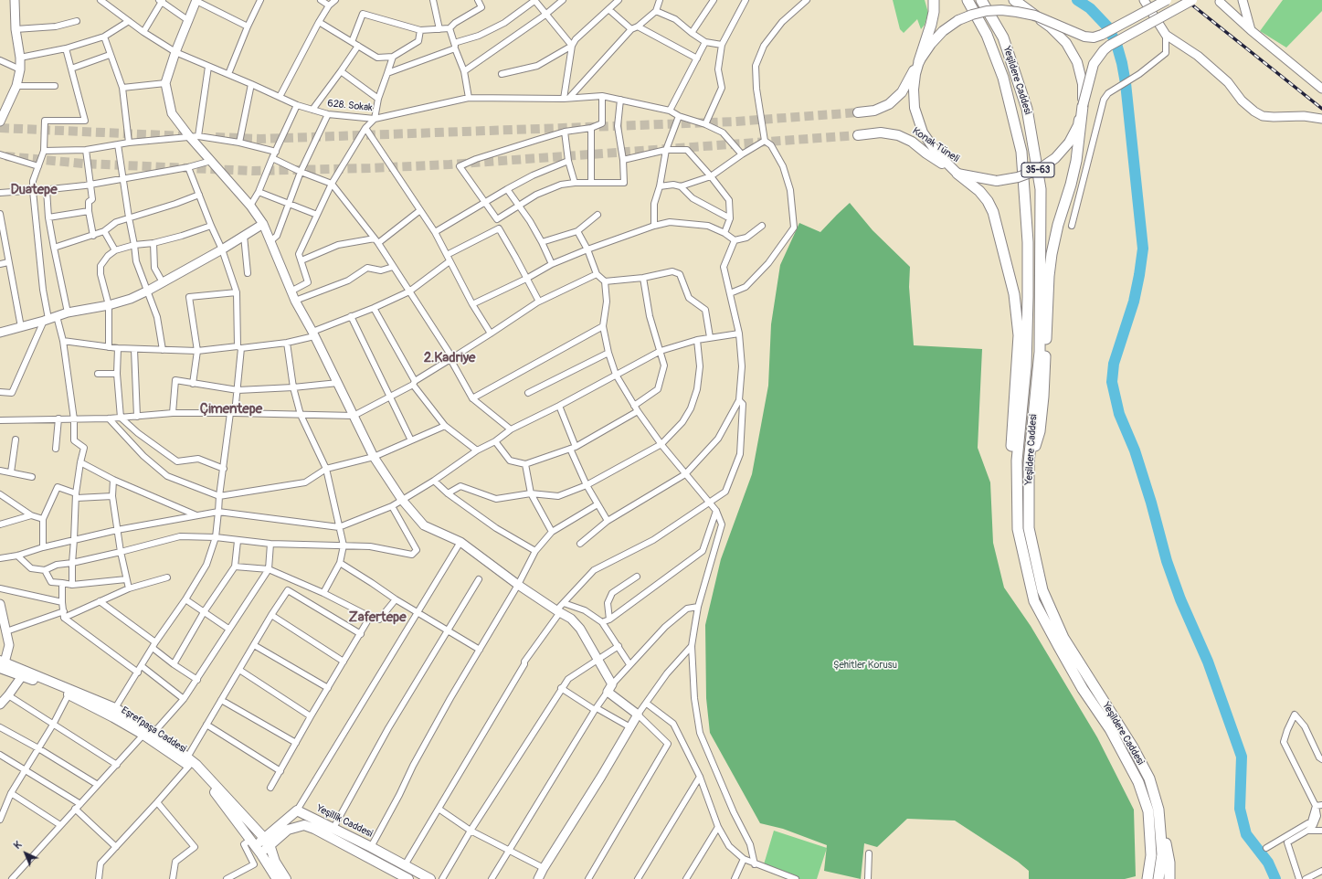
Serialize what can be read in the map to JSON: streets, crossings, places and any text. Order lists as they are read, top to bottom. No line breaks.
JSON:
{"streets":{"highway":["Yeşildere Caddesi"],"main road":["Konak Tüneli","35-63","Eşrefpaşa Caddesi","Yeşillik Caddesi"],"street":["628. Sokak"]},"crossings":[["Konak Tüneli","35-63"],["Eşrefpaşa Caddesi","Yeşillik Caddesi"]],"districts":["Duatepe","2.Kadriye","Çimentepe","Zafertepe"],"parks":["Şehitler Korusu"],"north":"top left"}
